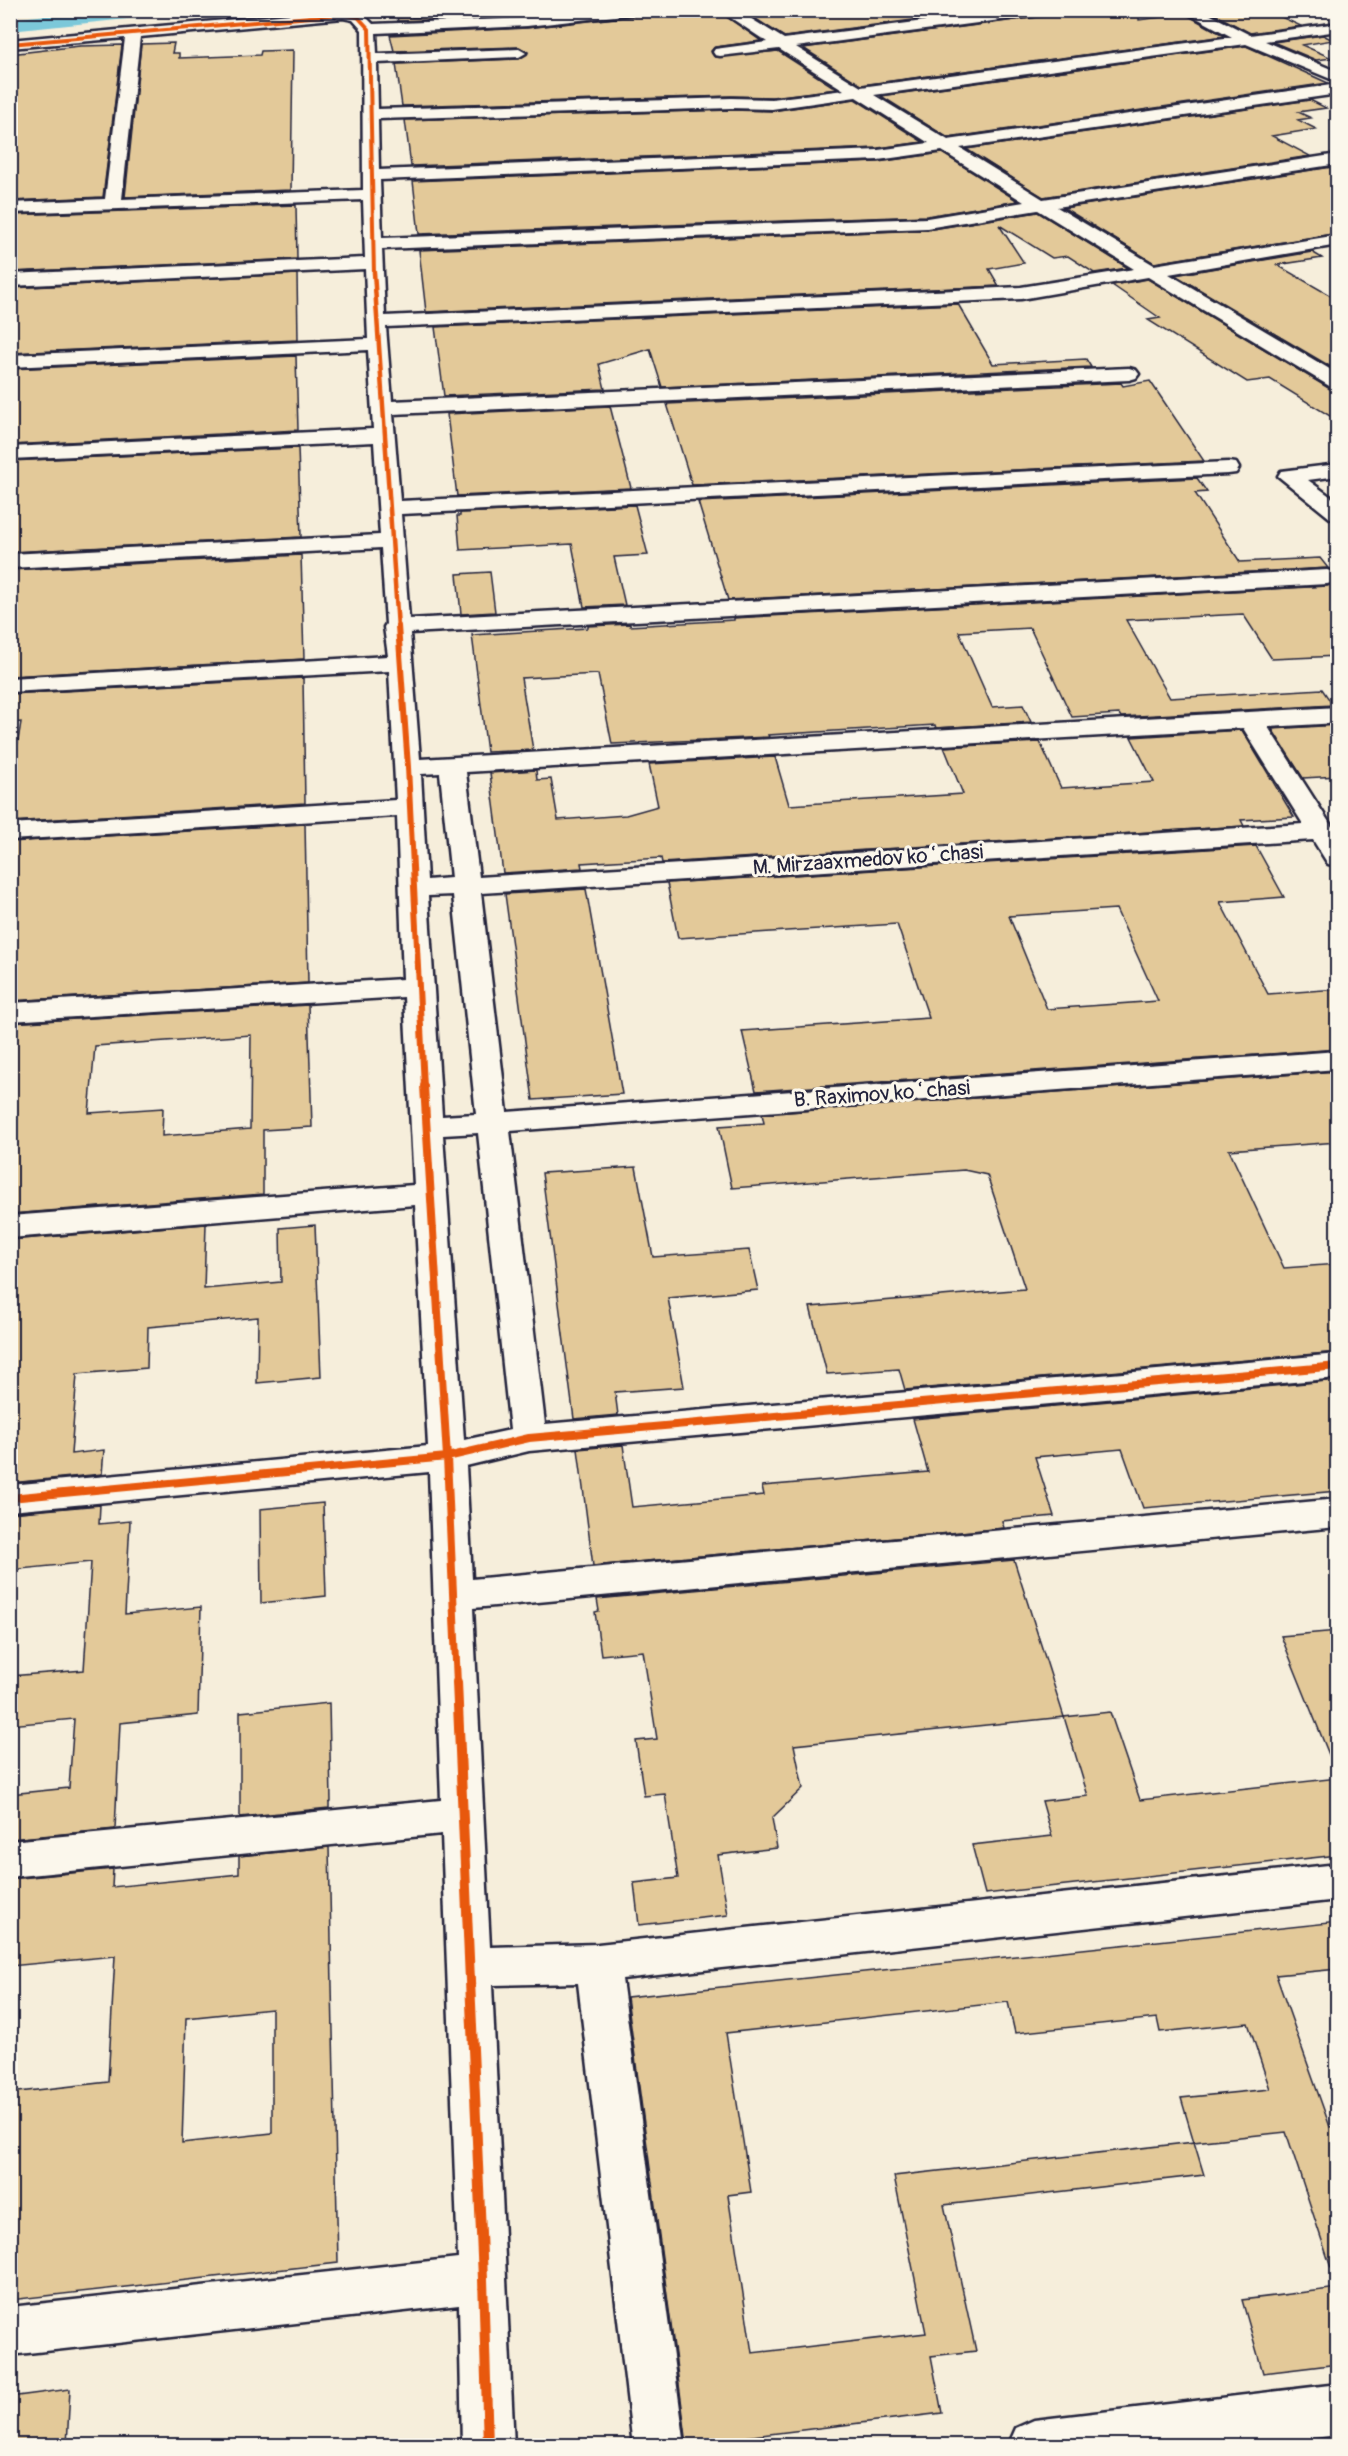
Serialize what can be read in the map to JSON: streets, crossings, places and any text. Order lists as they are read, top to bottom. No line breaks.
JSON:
{"streets":{"street":["M. Mirzaaxmedov koʻchasi","B. Raximov koʻchasi"]}}
